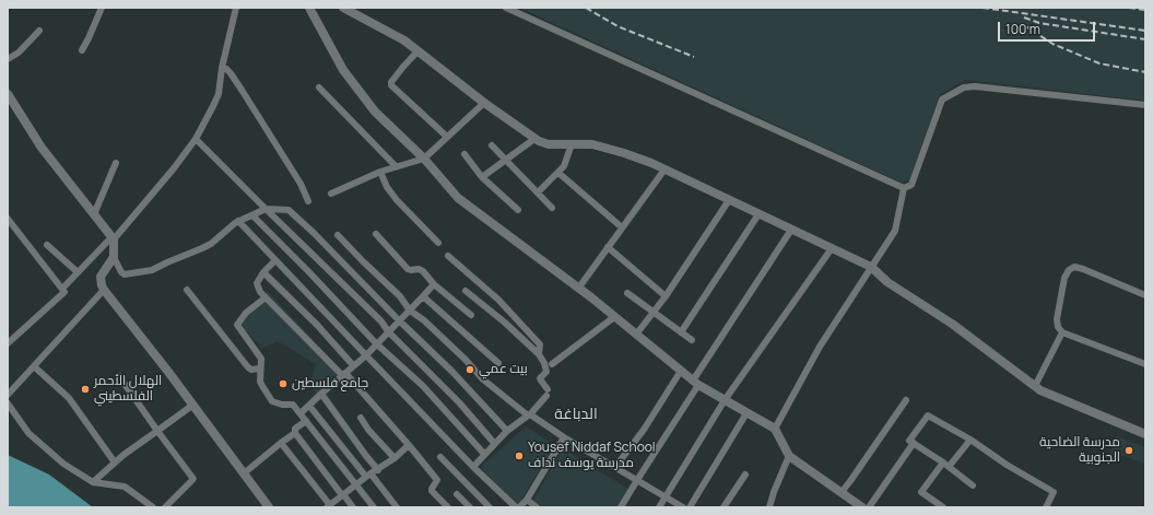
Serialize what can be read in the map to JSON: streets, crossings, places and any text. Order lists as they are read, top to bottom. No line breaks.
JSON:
{"districts":["الدباغة"],"places":["بيت عمي","جامع فلسطين","الهلال الأحمر الفلسطيني","مدرسة الضاحية الجنوبية","Yousef Niddaf School مدرسة يوسف نداف"],"scale_bar":"100 m"}
